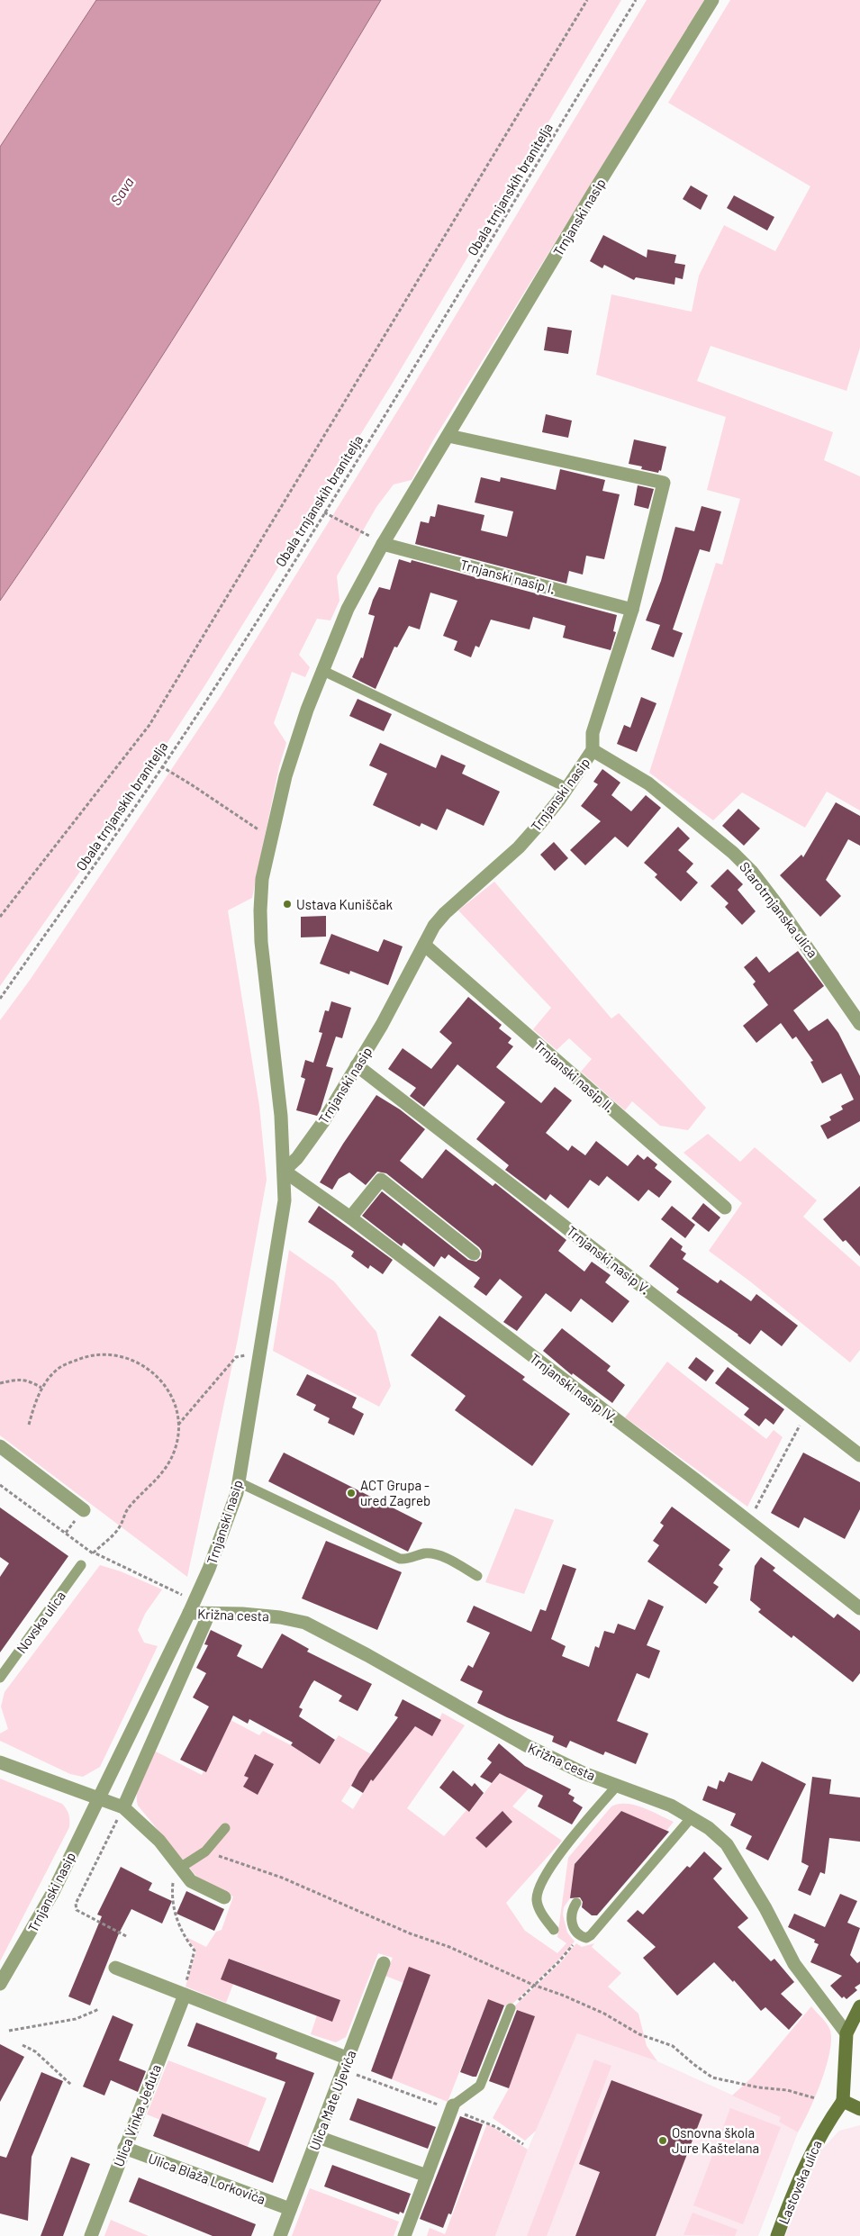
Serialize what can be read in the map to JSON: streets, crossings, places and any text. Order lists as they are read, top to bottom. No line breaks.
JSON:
{"streets":{"street":["Trnjanski nasip","Trnjanski nasip I.","Starotrnjanska ulica","Trnjanski nasip II.","Trnjanski nasip V.","Trnjanski nasip IV.","Križna cesta","Ulica Mate Ujevića","Ulica Vinka Jeđuta","Ulica Blaža Lorkovića","Lastovska ulica"],"lane":["Novska ulica"],"path":["Obala trnjanskih branitelja"]},"crossings":[["Trnjanski nasip","Trnjanski nasip I."],["Trnjanski nasip","Starotrnjanska ulica"],["Trnjanski nasip","Trnjanski nasip II."],["Trnjanski nasip","Trnjanski nasip V."],["Trnjanski nasip","Trnjanski nasip IV."],["Trnjanski nasip","Križna cesta"],["Ulica Mate Ujevića","Ulica Blaža Lorkovića"],["Ulica Vinka Jeđuta","Ulica Blaža Lorkovića"]],"water":["Sava"],"places":["Ustava Kuniščak","ACT Grupa - ured Zagreb","Osnovna škola Jure Kaštelana"]}
